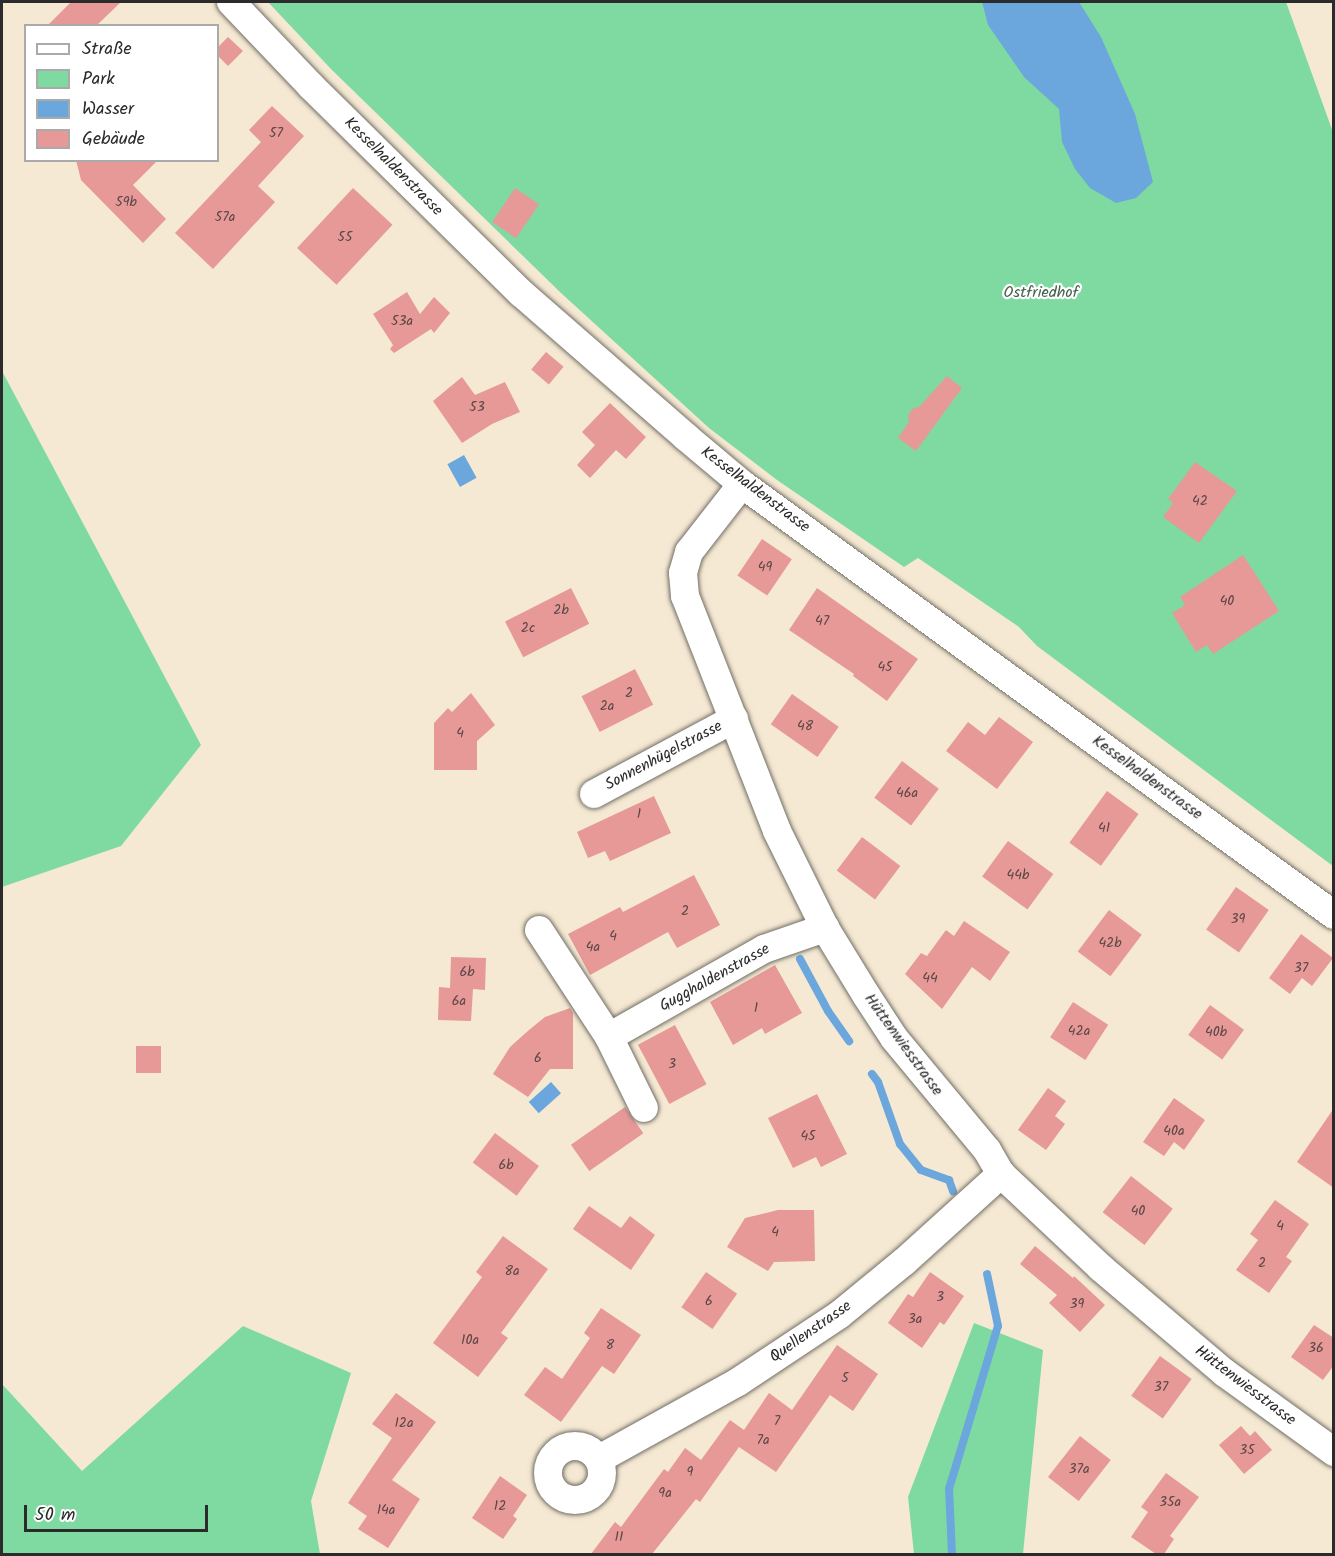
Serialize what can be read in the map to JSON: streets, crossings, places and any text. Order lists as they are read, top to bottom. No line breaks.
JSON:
{"streets":{"street":["Kesselhaldenstrasse","Sonnenhügelstrasse","Gugghaldenstrasse","Hüttenwiesstrasse","Quellenstrasse"]},"crossings":[["Kesselhaldenstrasse","Hüttenwiesstrasse"],["Sonnenhügelstrasse","Hüttenwiesstrasse"],["Gugghaldenstrasse","Hüttenwiesstrasse"],["Hüttenwiesstrasse","Quellenstrasse"]],"parks":["Ostfriedhof"],"house_numbers":["57","59b","57a","55","53a","53","42","49","40","2b","47","2c","45","2","2a","48","4","46a","1","41","44b","2","39","4","42b","4a","37","6b","44","6a","1","42a","40b","6","3","40a","45","6b","40","4","4","2","8a","3","6","39","3a","10a","8","36","5","37","7","12a","7a","35","37a","9","9a","35a","12","14a","11"],"legend":["Straße","Park","Wasser","Gebäude"],"scale_bar":"50 m"}
